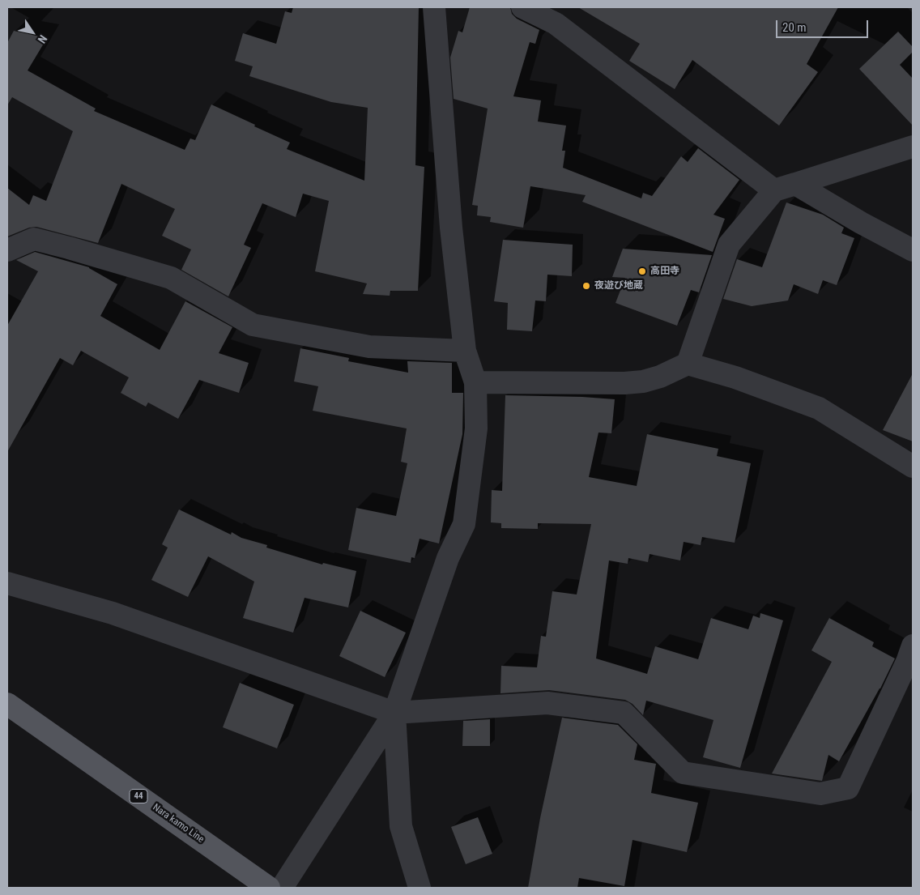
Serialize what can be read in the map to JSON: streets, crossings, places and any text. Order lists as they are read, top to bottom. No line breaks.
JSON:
{"streets":{"main road":["44","Nara kamo Line"]},"places":["高田寺","夜遊び地蔵"],"scale_bar":"20 m","north":"bottom right"}
